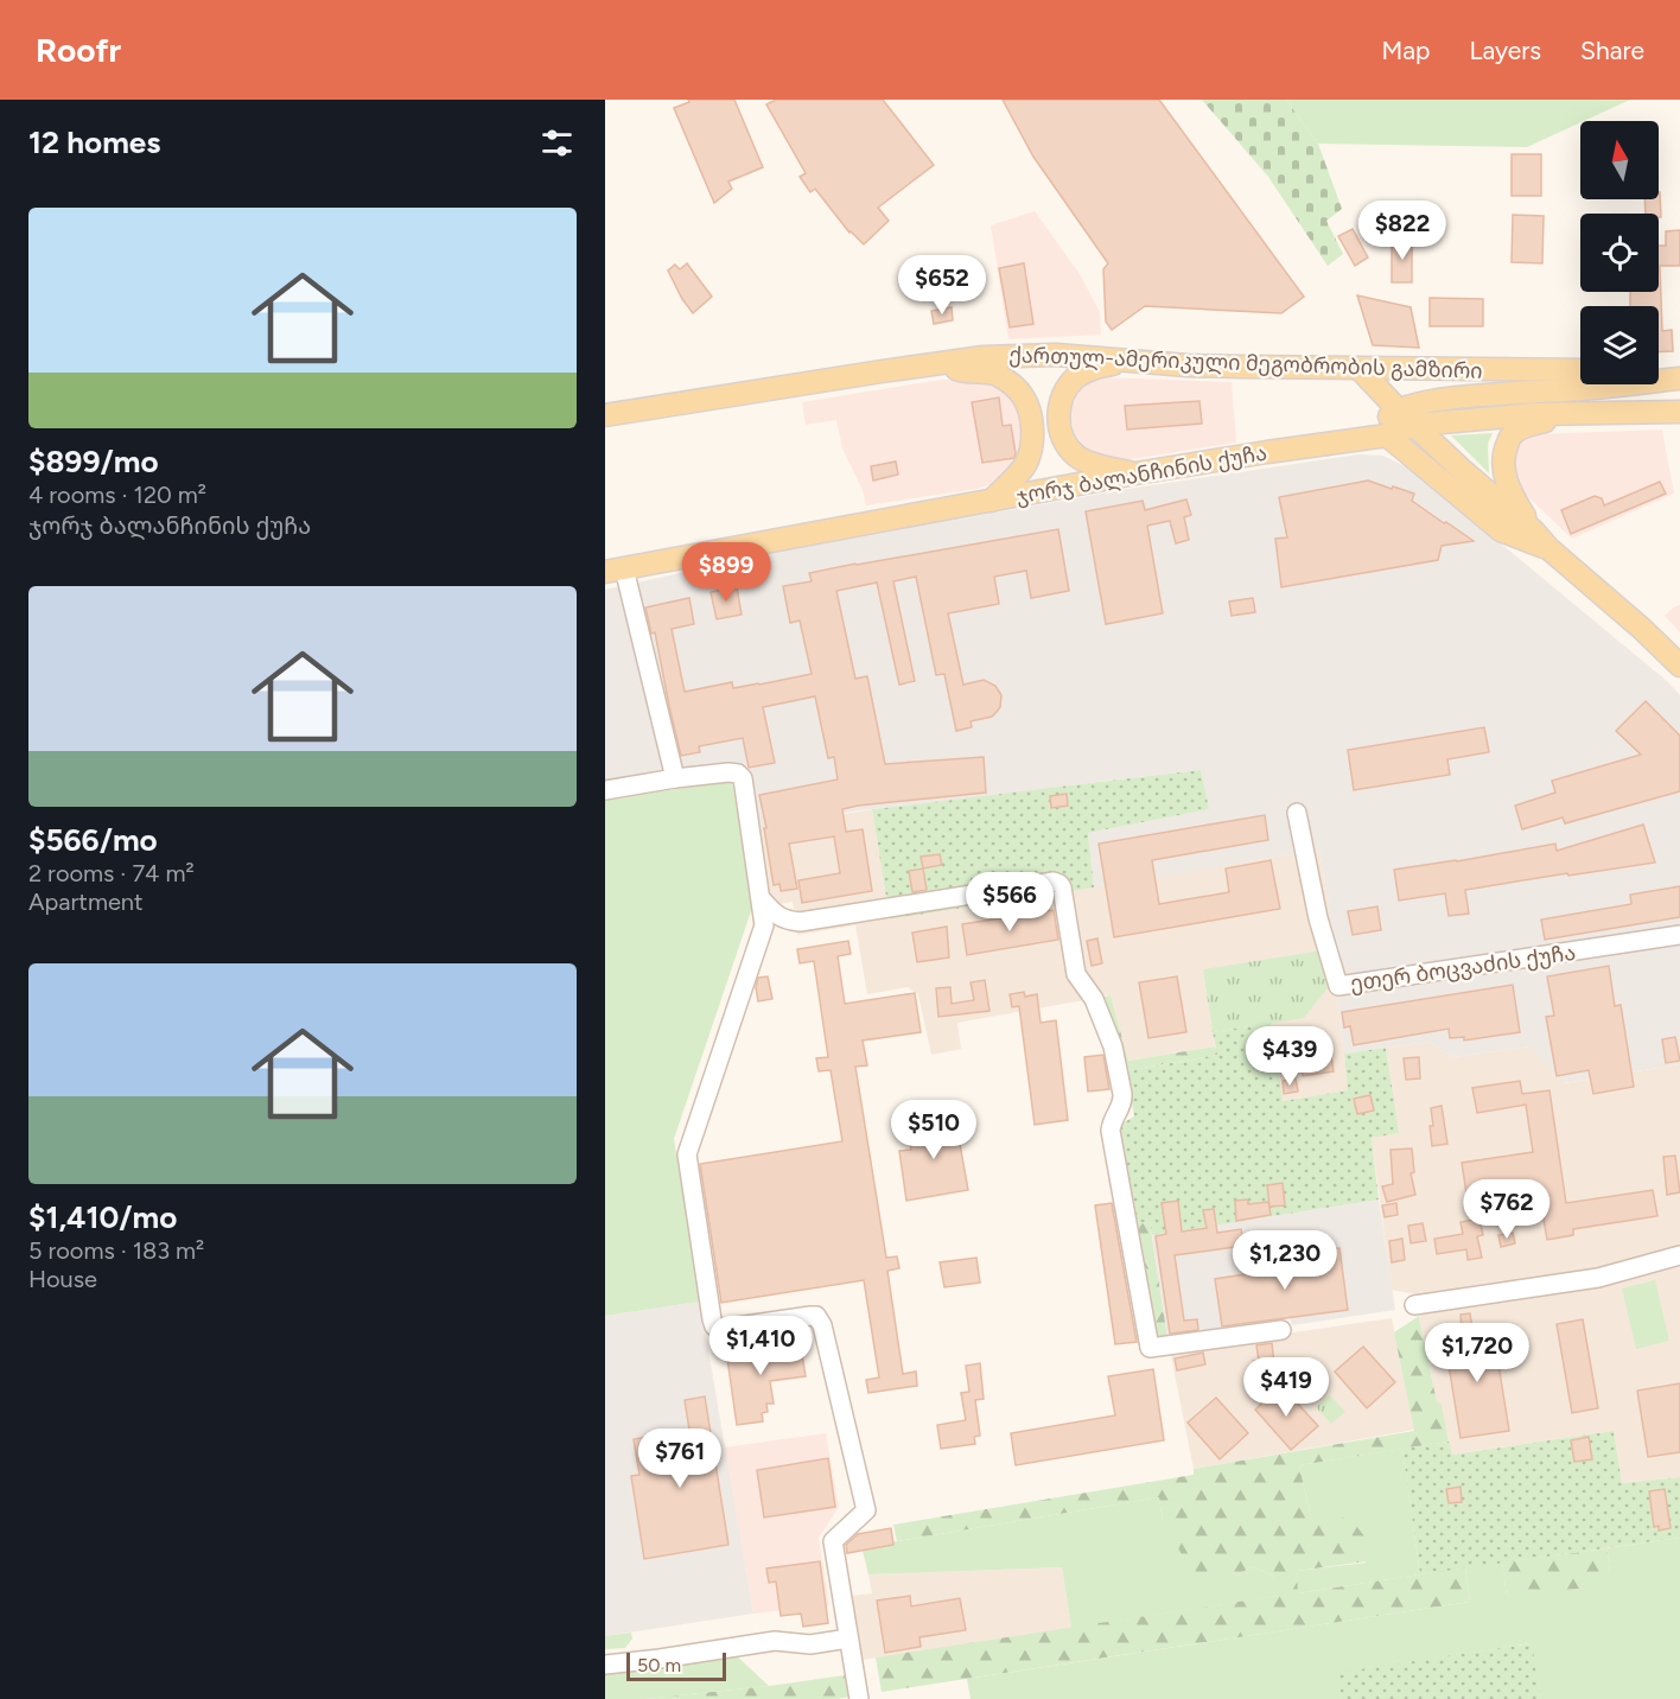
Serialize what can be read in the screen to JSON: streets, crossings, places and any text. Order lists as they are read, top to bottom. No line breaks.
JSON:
{"streets":{"main road":["ქართულ-ამერიკული მეგობრობის გამზირი","ჯორჯ ბალანჩინის ქუჩა"],"street":["ეთერ ბოცვაძის ქუჩა"]},"scale_bar":"50 m","north":"top","page":{"header":"Roofr","nav":["Map","Layers","Share"],"heading":"12 homes","list":[{"name":"$899/mo","note":"4 rooms · 120 m² · ჯორჯ ბალანჩინის ქუჩა"},{"name":"$566/mo","note":"2 rooms · 74 m² · Apartment"},{"name":"$1,410/mo","note":"5 rooms · 183 m² · House"}],"price":["$822","$652","$899","$566","$439","$510","$762","$1,230","$1,410","$1,720","$419","$761"],"scale":"50 m"}}
